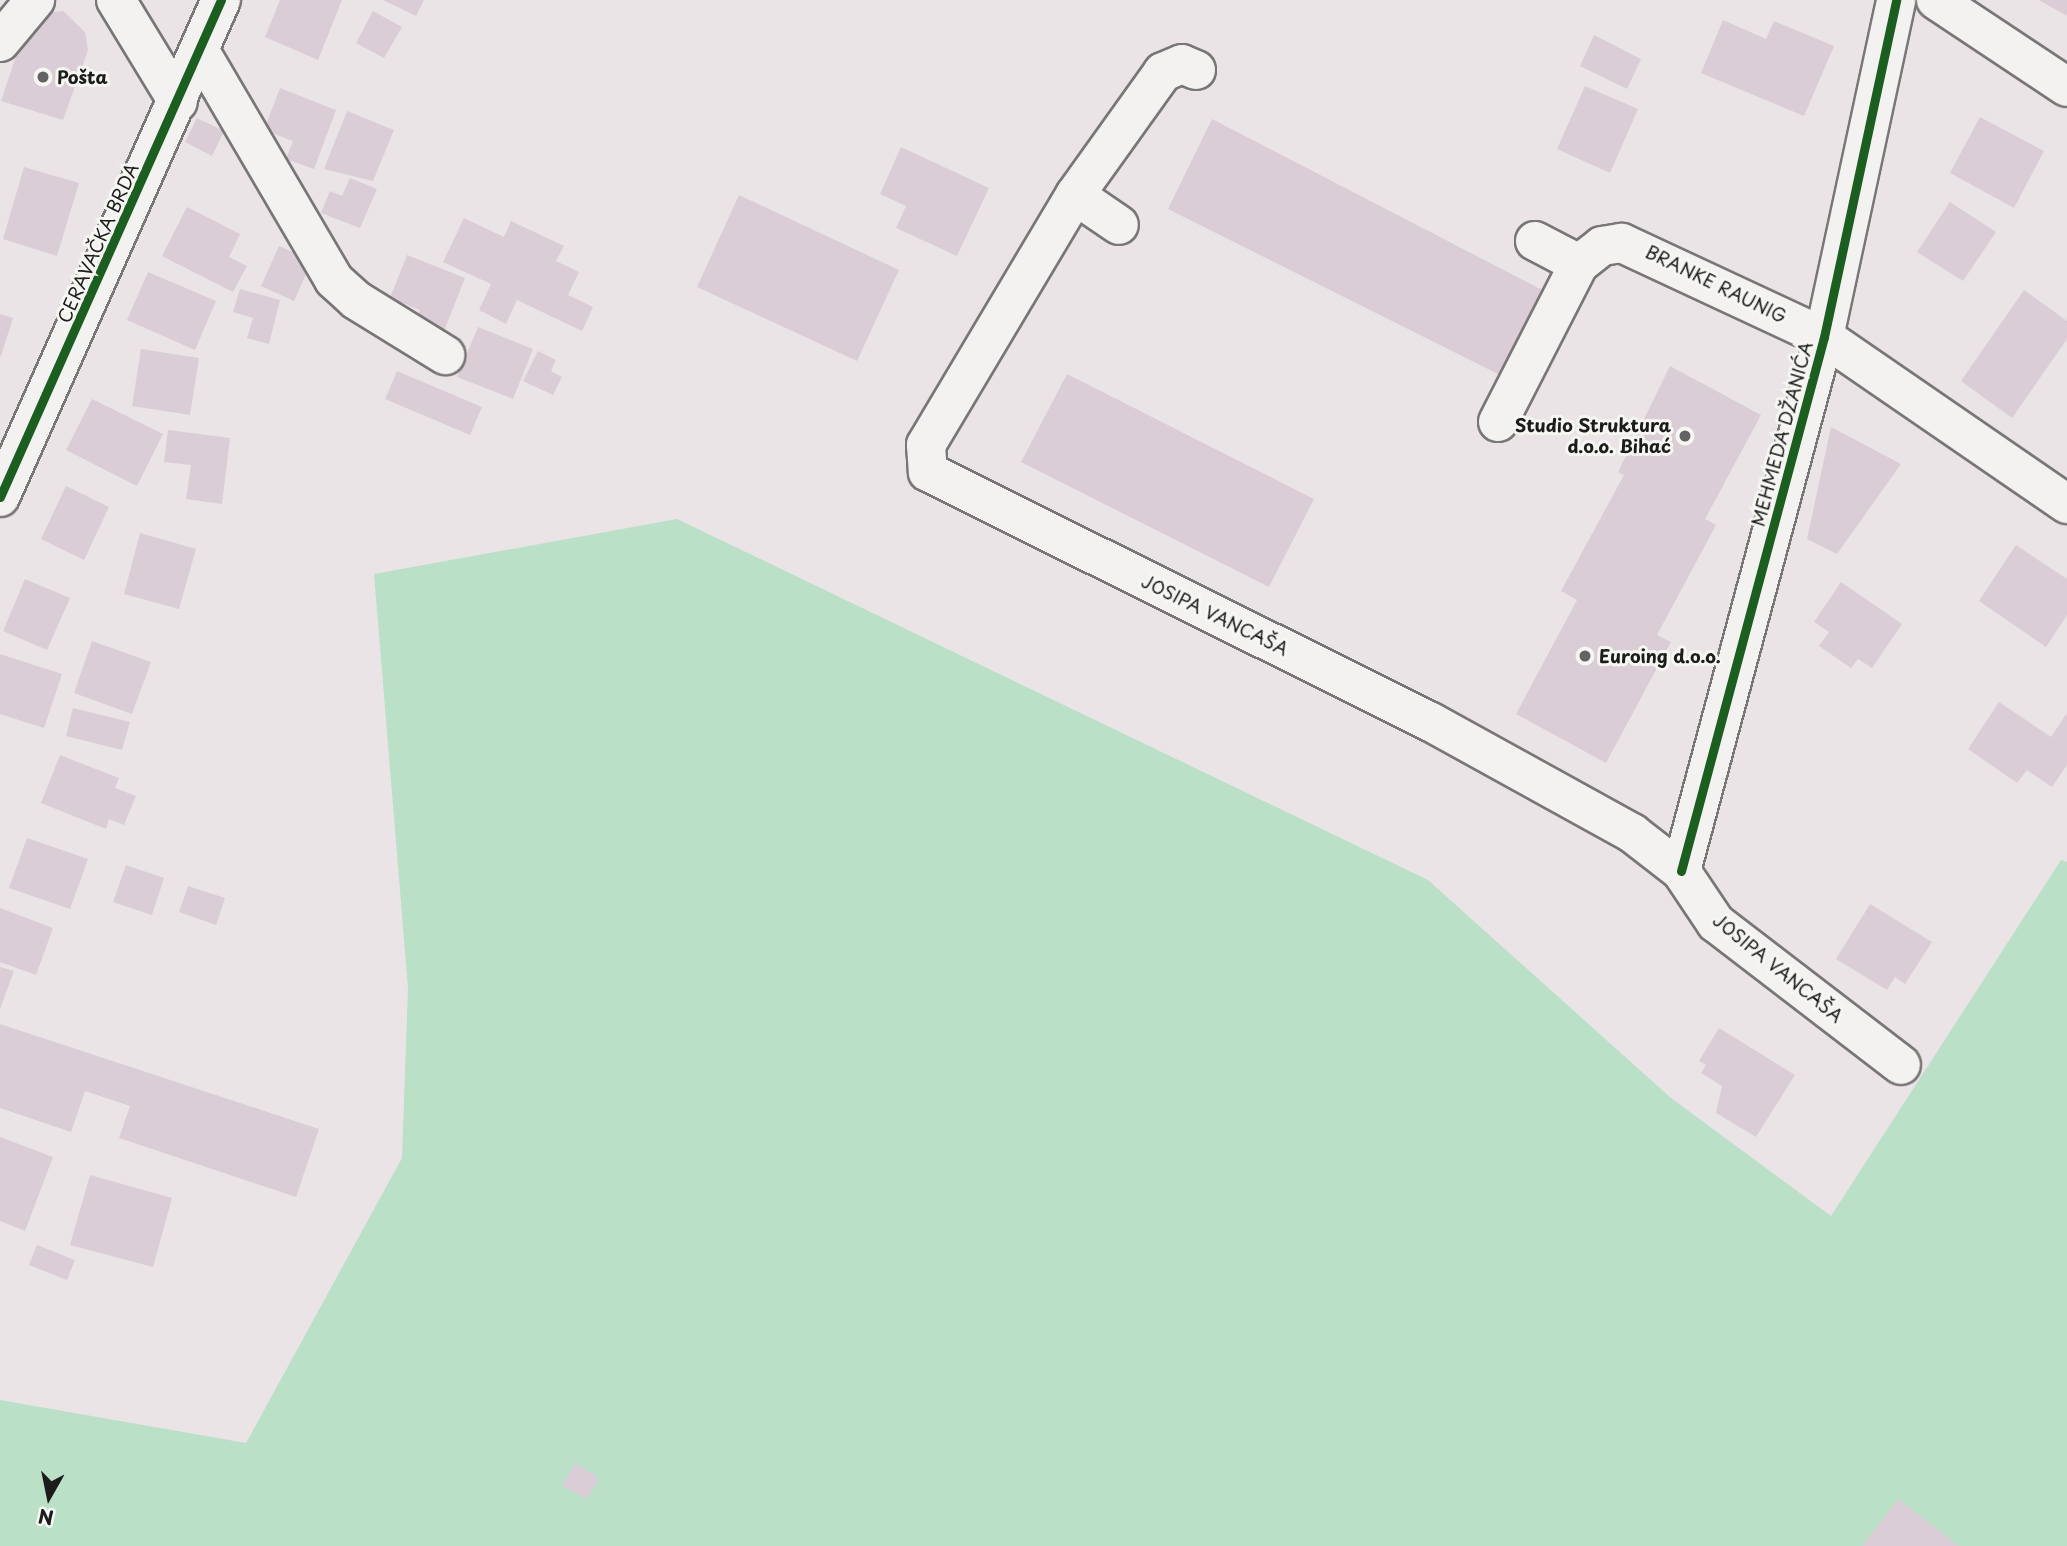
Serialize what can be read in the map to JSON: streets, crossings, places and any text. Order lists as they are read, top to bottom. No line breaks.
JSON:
{"streets":{"street":["CERAVAČKA BRDA","BRANKE RAUNIG","MEHMEDA DŽANIĆA","JOSIPA VANCAŠA"]},"crossings":[["BRANKE RAUNIG","MEHMEDA DŽANIĆA"],["MEHMEDA DŽANIĆA","JOSIPA VANCAŠA"]],"places":["Pošta","Studio Struktura d.o.o. Bihać","Euroing d.o.o."],"north":"bottom"}
